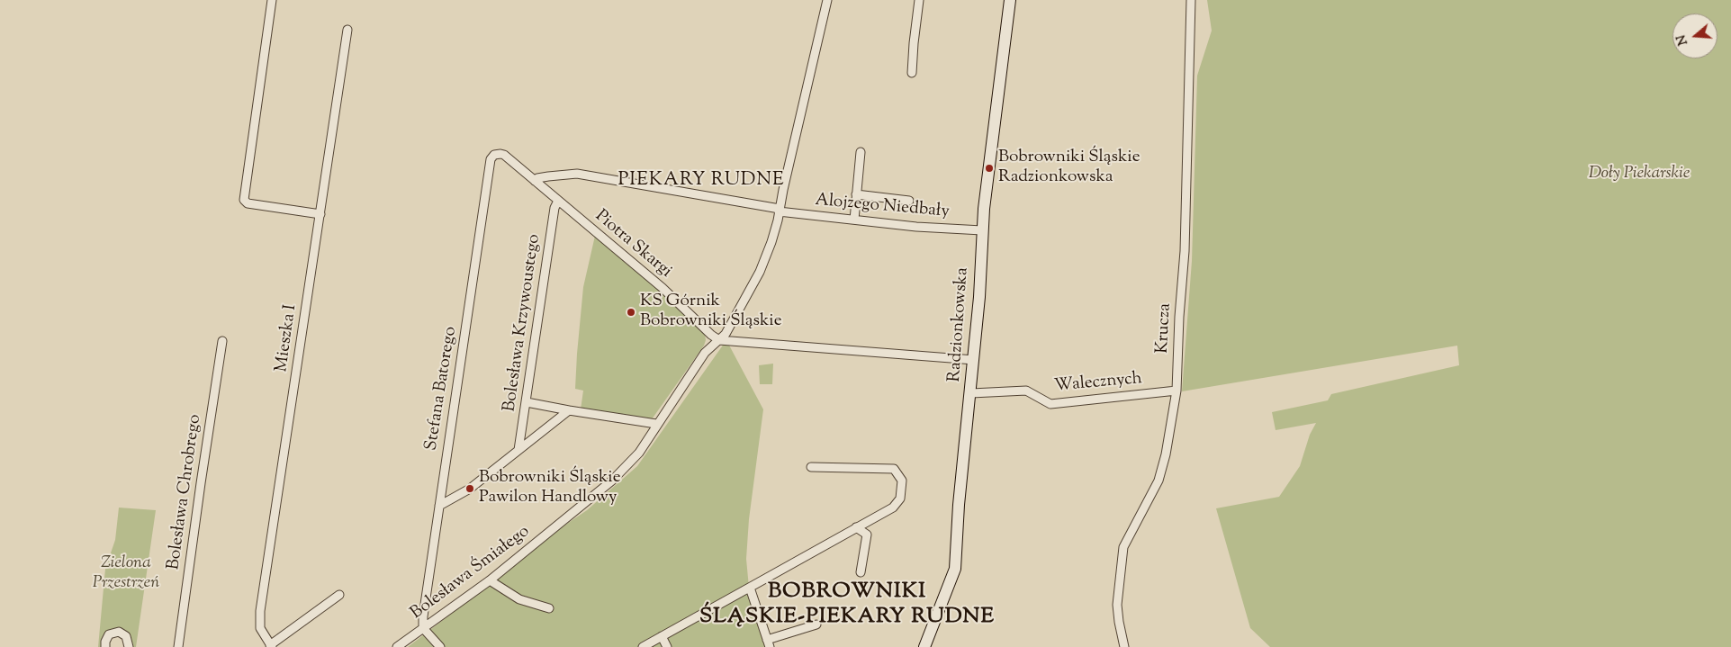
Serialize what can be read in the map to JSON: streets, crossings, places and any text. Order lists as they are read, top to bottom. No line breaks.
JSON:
{"streets":{"street":["Alojzego Niedbały","Piotra Skargi","Bolesława Krzywoustego","Radzionkowska","Krucza","Mieszka I","Walecznych","Stefana Batorego","Bolesława Chrobrego","Bolesława Śmiałego"]},"crossings":[["Alojzego Niedbały","Piotra Skargi"],["Alojzego Niedbały","Radzionkowska"],["Alojzego Niedbały","Bolesława Śmiałego"],["Piotra Skargi","Bolesława Krzywoustego"],["Piotra Skargi","Stefana Batorego"],["Piotra Skargi","Bolesława Śmiałego"],["Radzionkowska","Walecznych"],["Krucza","Walecznych"],["Stefana Batorego","Bolesława Śmiałego"]],"districts":["PIEKARY RUDNE","BOBROWNIKI ŚLĄSKIE-PIEKARY RUDNE"],"parks":["Doły Piekarskie","Zielona Przestrzeń"],"places":["Bobrowniki Śląskie Radzionkowska","KS Górnik Bobrowniki Śląskie","Bobrowniki Śląskie Pawilon Handlowy"],"north":"left"}
